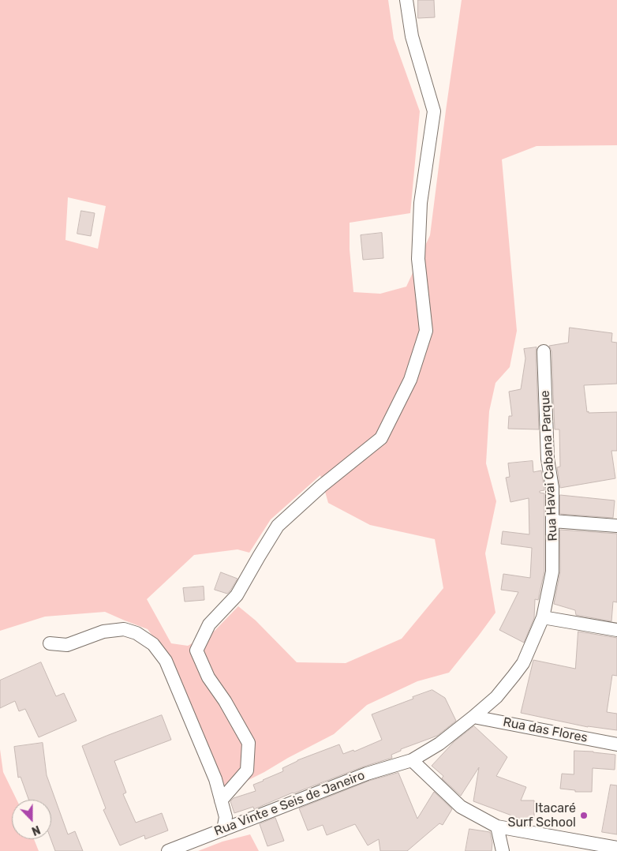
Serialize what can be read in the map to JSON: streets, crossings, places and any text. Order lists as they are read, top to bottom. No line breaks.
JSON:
{"streets":{"street":["Rua Havai Cabana Parque","Rua das Flores","Rua Vinte e Seis de Janeiro"]},"crossings":[["Rua Havai Cabana Parque","Rua das Flores"],["Rua Havai Cabana Parque","Rua Vinte e Seis de Janeiro"]],"places":["Itacaré Surf School"],"north":"bottom"}
